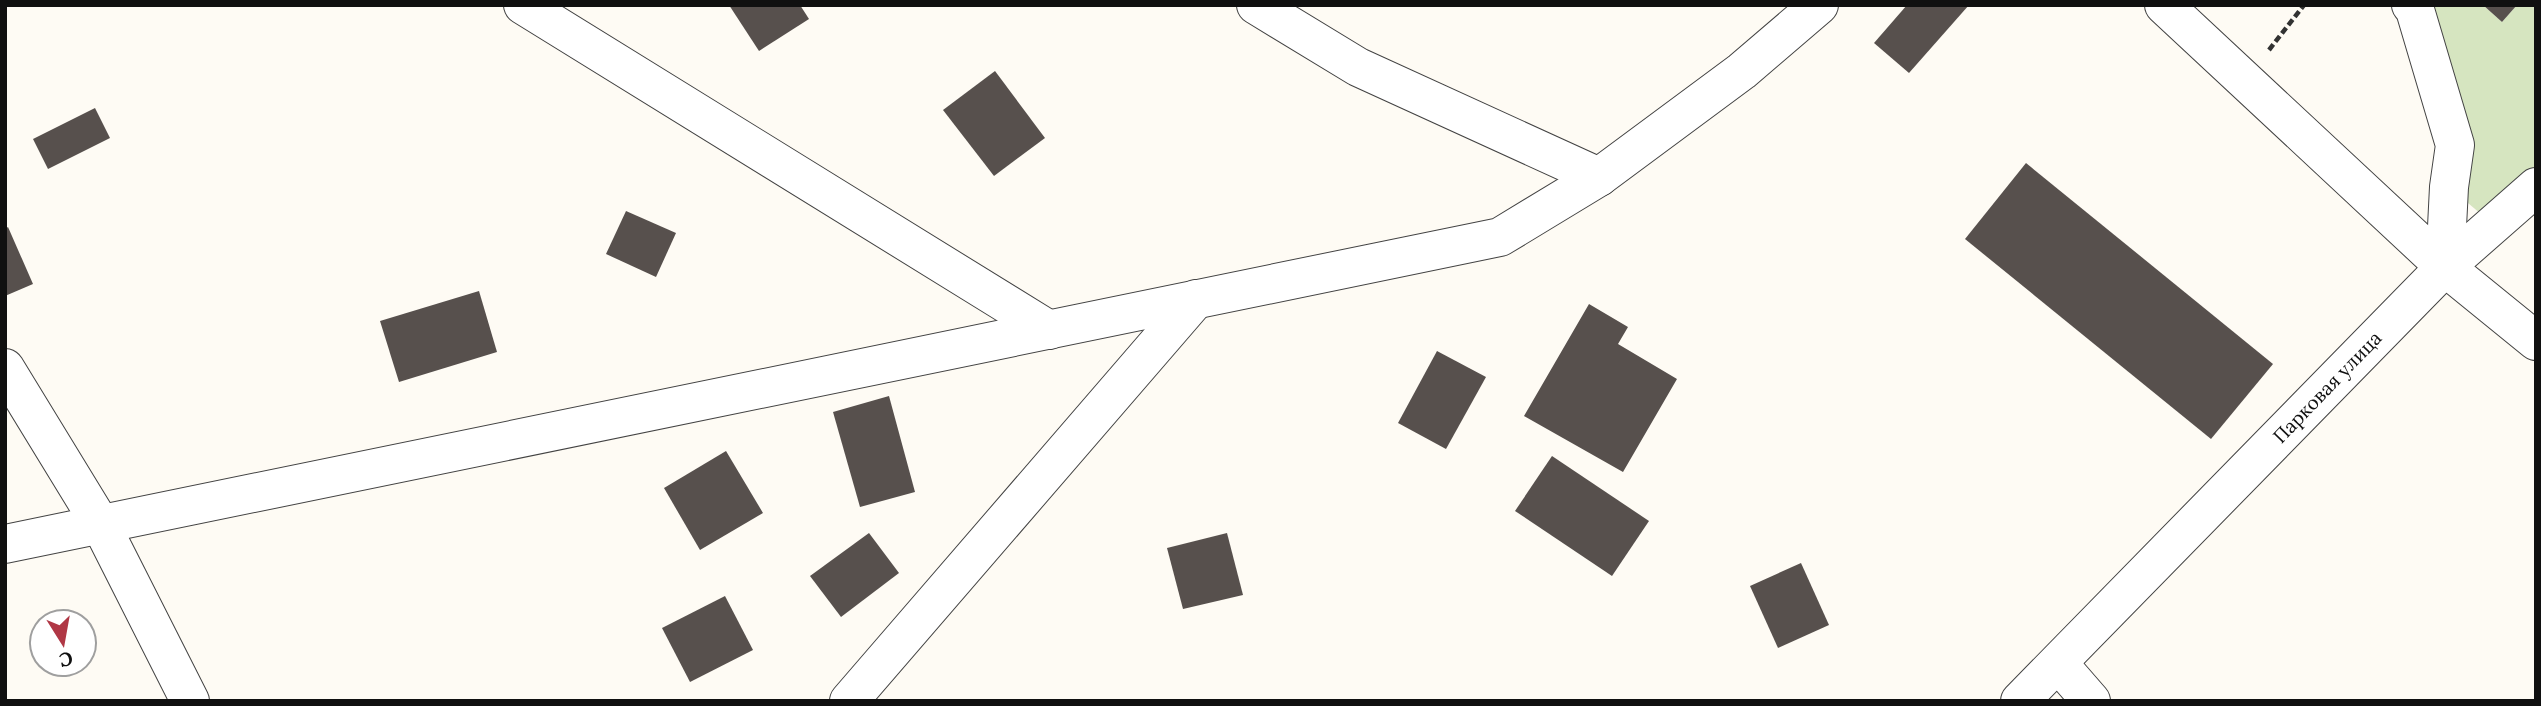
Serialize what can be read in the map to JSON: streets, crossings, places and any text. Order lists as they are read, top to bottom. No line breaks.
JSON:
{"streets":{"street":["Парковая улица"]},"north":"bottom"}
